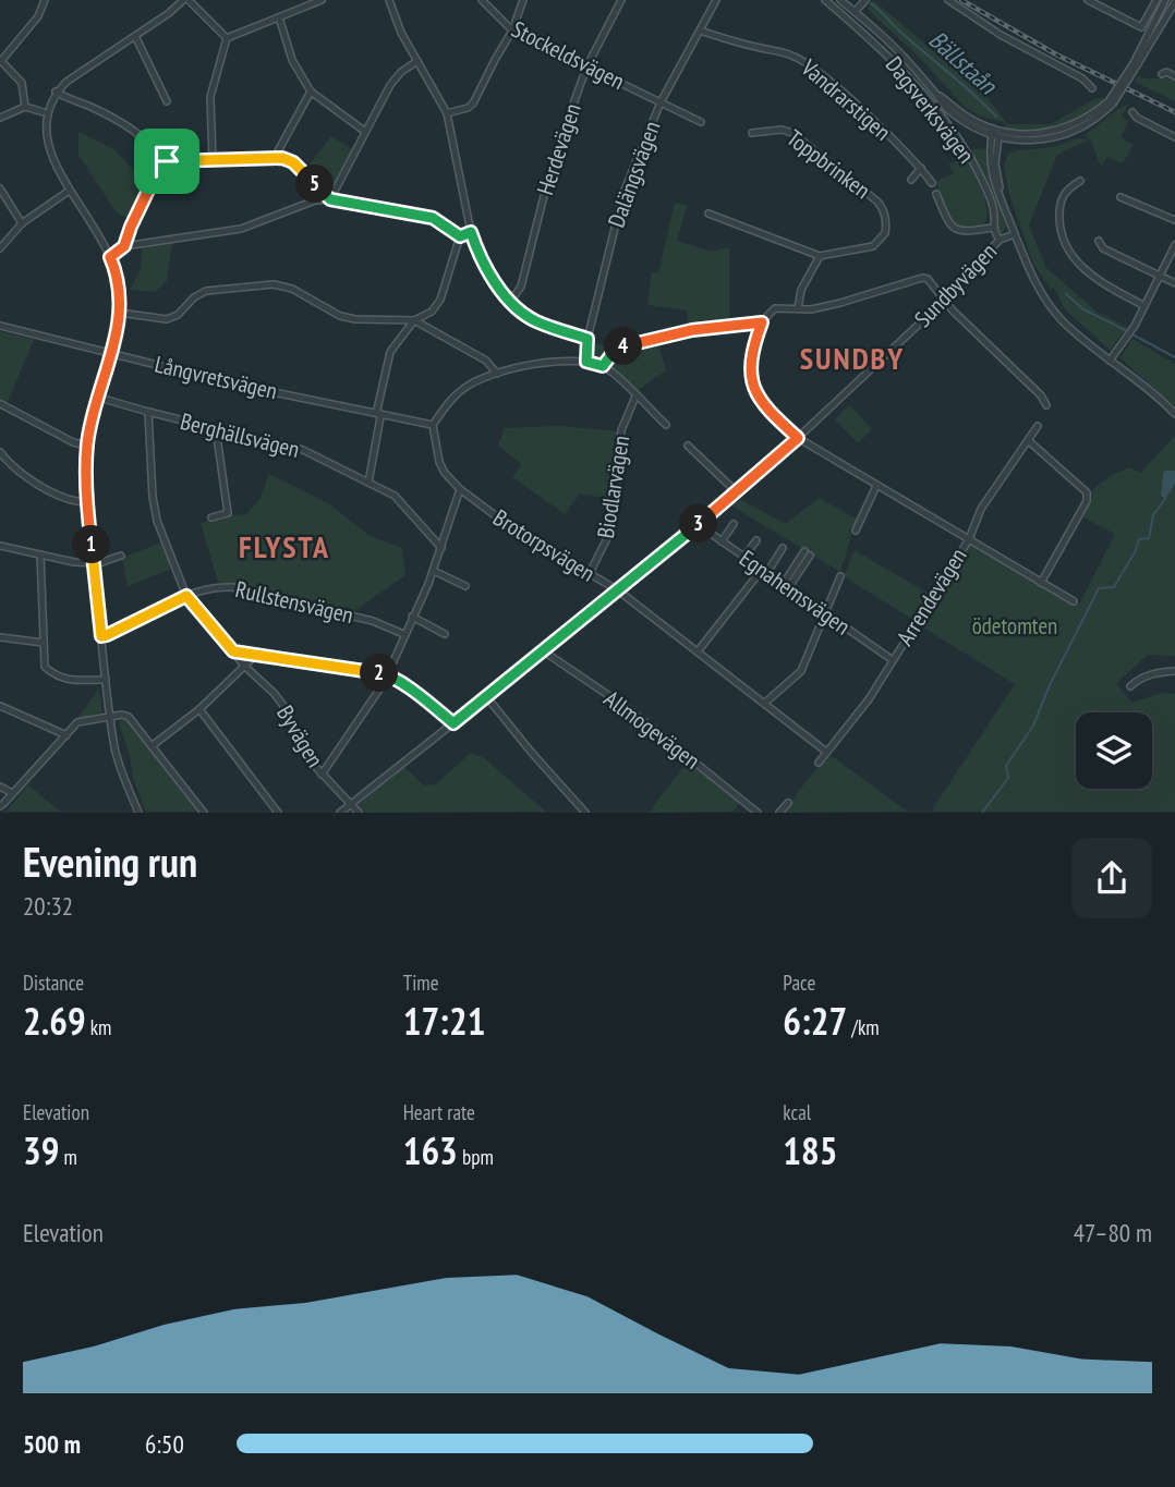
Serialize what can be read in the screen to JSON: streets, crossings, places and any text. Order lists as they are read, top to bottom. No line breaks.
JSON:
{"streets":{"street":["Stockeldsvägen","Vandrarstigen","Dagsverksvägen","Herdevägen","Toppbrinken","Dalängsvägen","Sundbyvägen","Långvretsvägen","Berghällsvägen","Biodlarvägen","Brotorpsvägen","Egnahemsvägen","Arrendevägen","Rullstensvägen","Allmogevägen","Byvägen"]},"crossings":[["Stockeldsvägen","Herdevägen"],["Stockeldsvägen","Dalängsvägen"],["Vandrarstigen","Dalängsvägen"],["Dagsverksvägen","Sundbyvägen"],["Sundbyvägen","Brotorpsvägen"],["Sundbyvägen","Egnahemsvägen"],["Sundbyvägen","Allmogevägen"],["Sundbyvägen","Byvägen"],["Långvretsvägen","Brotorpsvägen"],["Berghällsvägen","Byvägen"],["Biodlarvägen","Brotorpsvägen"],["Brotorpsvägen","Arrendevägen"],["Egnahemsvägen","Arrendevägen"],["Rullstensvägen","Byvägen"]],"districts":["SUNDBY","FLYSTA"],"water":["Bällstaån"],"parks":["ödetomten"],"page":{"pins":["5","4","3","1","2"],"heading":["Evening run","20:32"],"stats":[["Distance","2.69 km"],["Time","17:21"],["Pace","6:27 /km"],["Elevation","39 m"],["Heart rate","163 bpm"],["kcal","185"]],"chart":["Elevation","47–80 m"],"list":[{"name":"500 m","note":"6:50"}]}}
